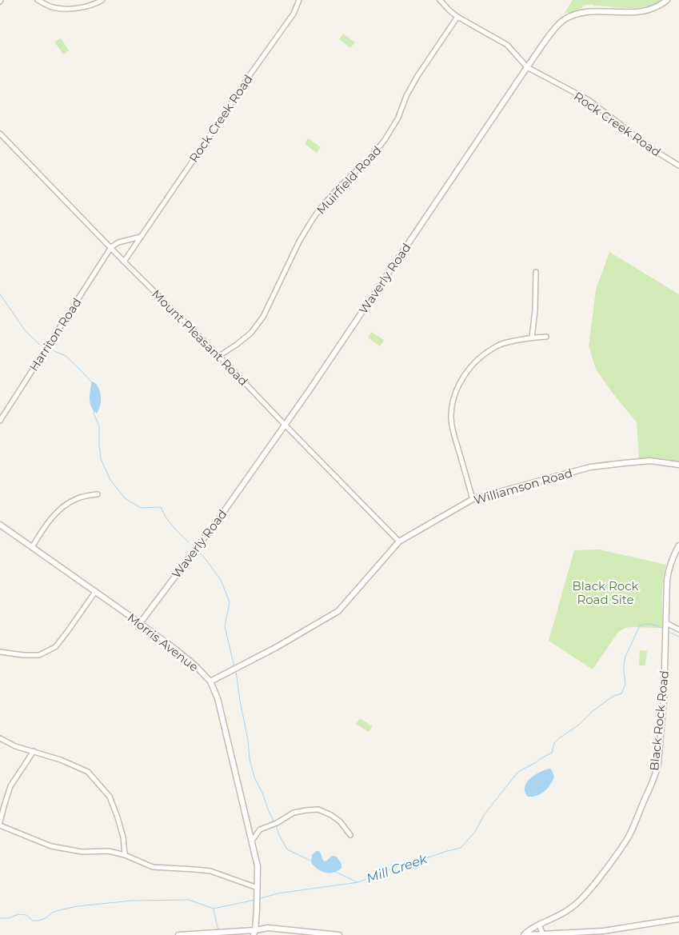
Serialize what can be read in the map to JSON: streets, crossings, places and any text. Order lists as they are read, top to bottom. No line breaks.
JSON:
{"streets":{"street":["Rock Creek Road","Muirfield Road","Waverly Road","Harriton Road","Mount Pleasant Road","Williamson Road","Morris Avenue","Black Rock Road"]},"crossings":[["Rock Creek Road","Muirfield Road"],["Rock Creek Road","Waverly Road"],["Rock Creek Road","Mount Pleasant Road"],["Muirfield Road","Mount Pleasant Road"],["Waverly Road","Mount Pleasant Road"],["Waverly Road","Morris Avenue"],["Harriton Road","Mount Pleasant Road"],["Mount Pleasant Road","Williamson Road"],["Williamson Road","Morris Avenue"]],"water":["Mill Creek"],"parks":["Black Rock Road Site"]}
